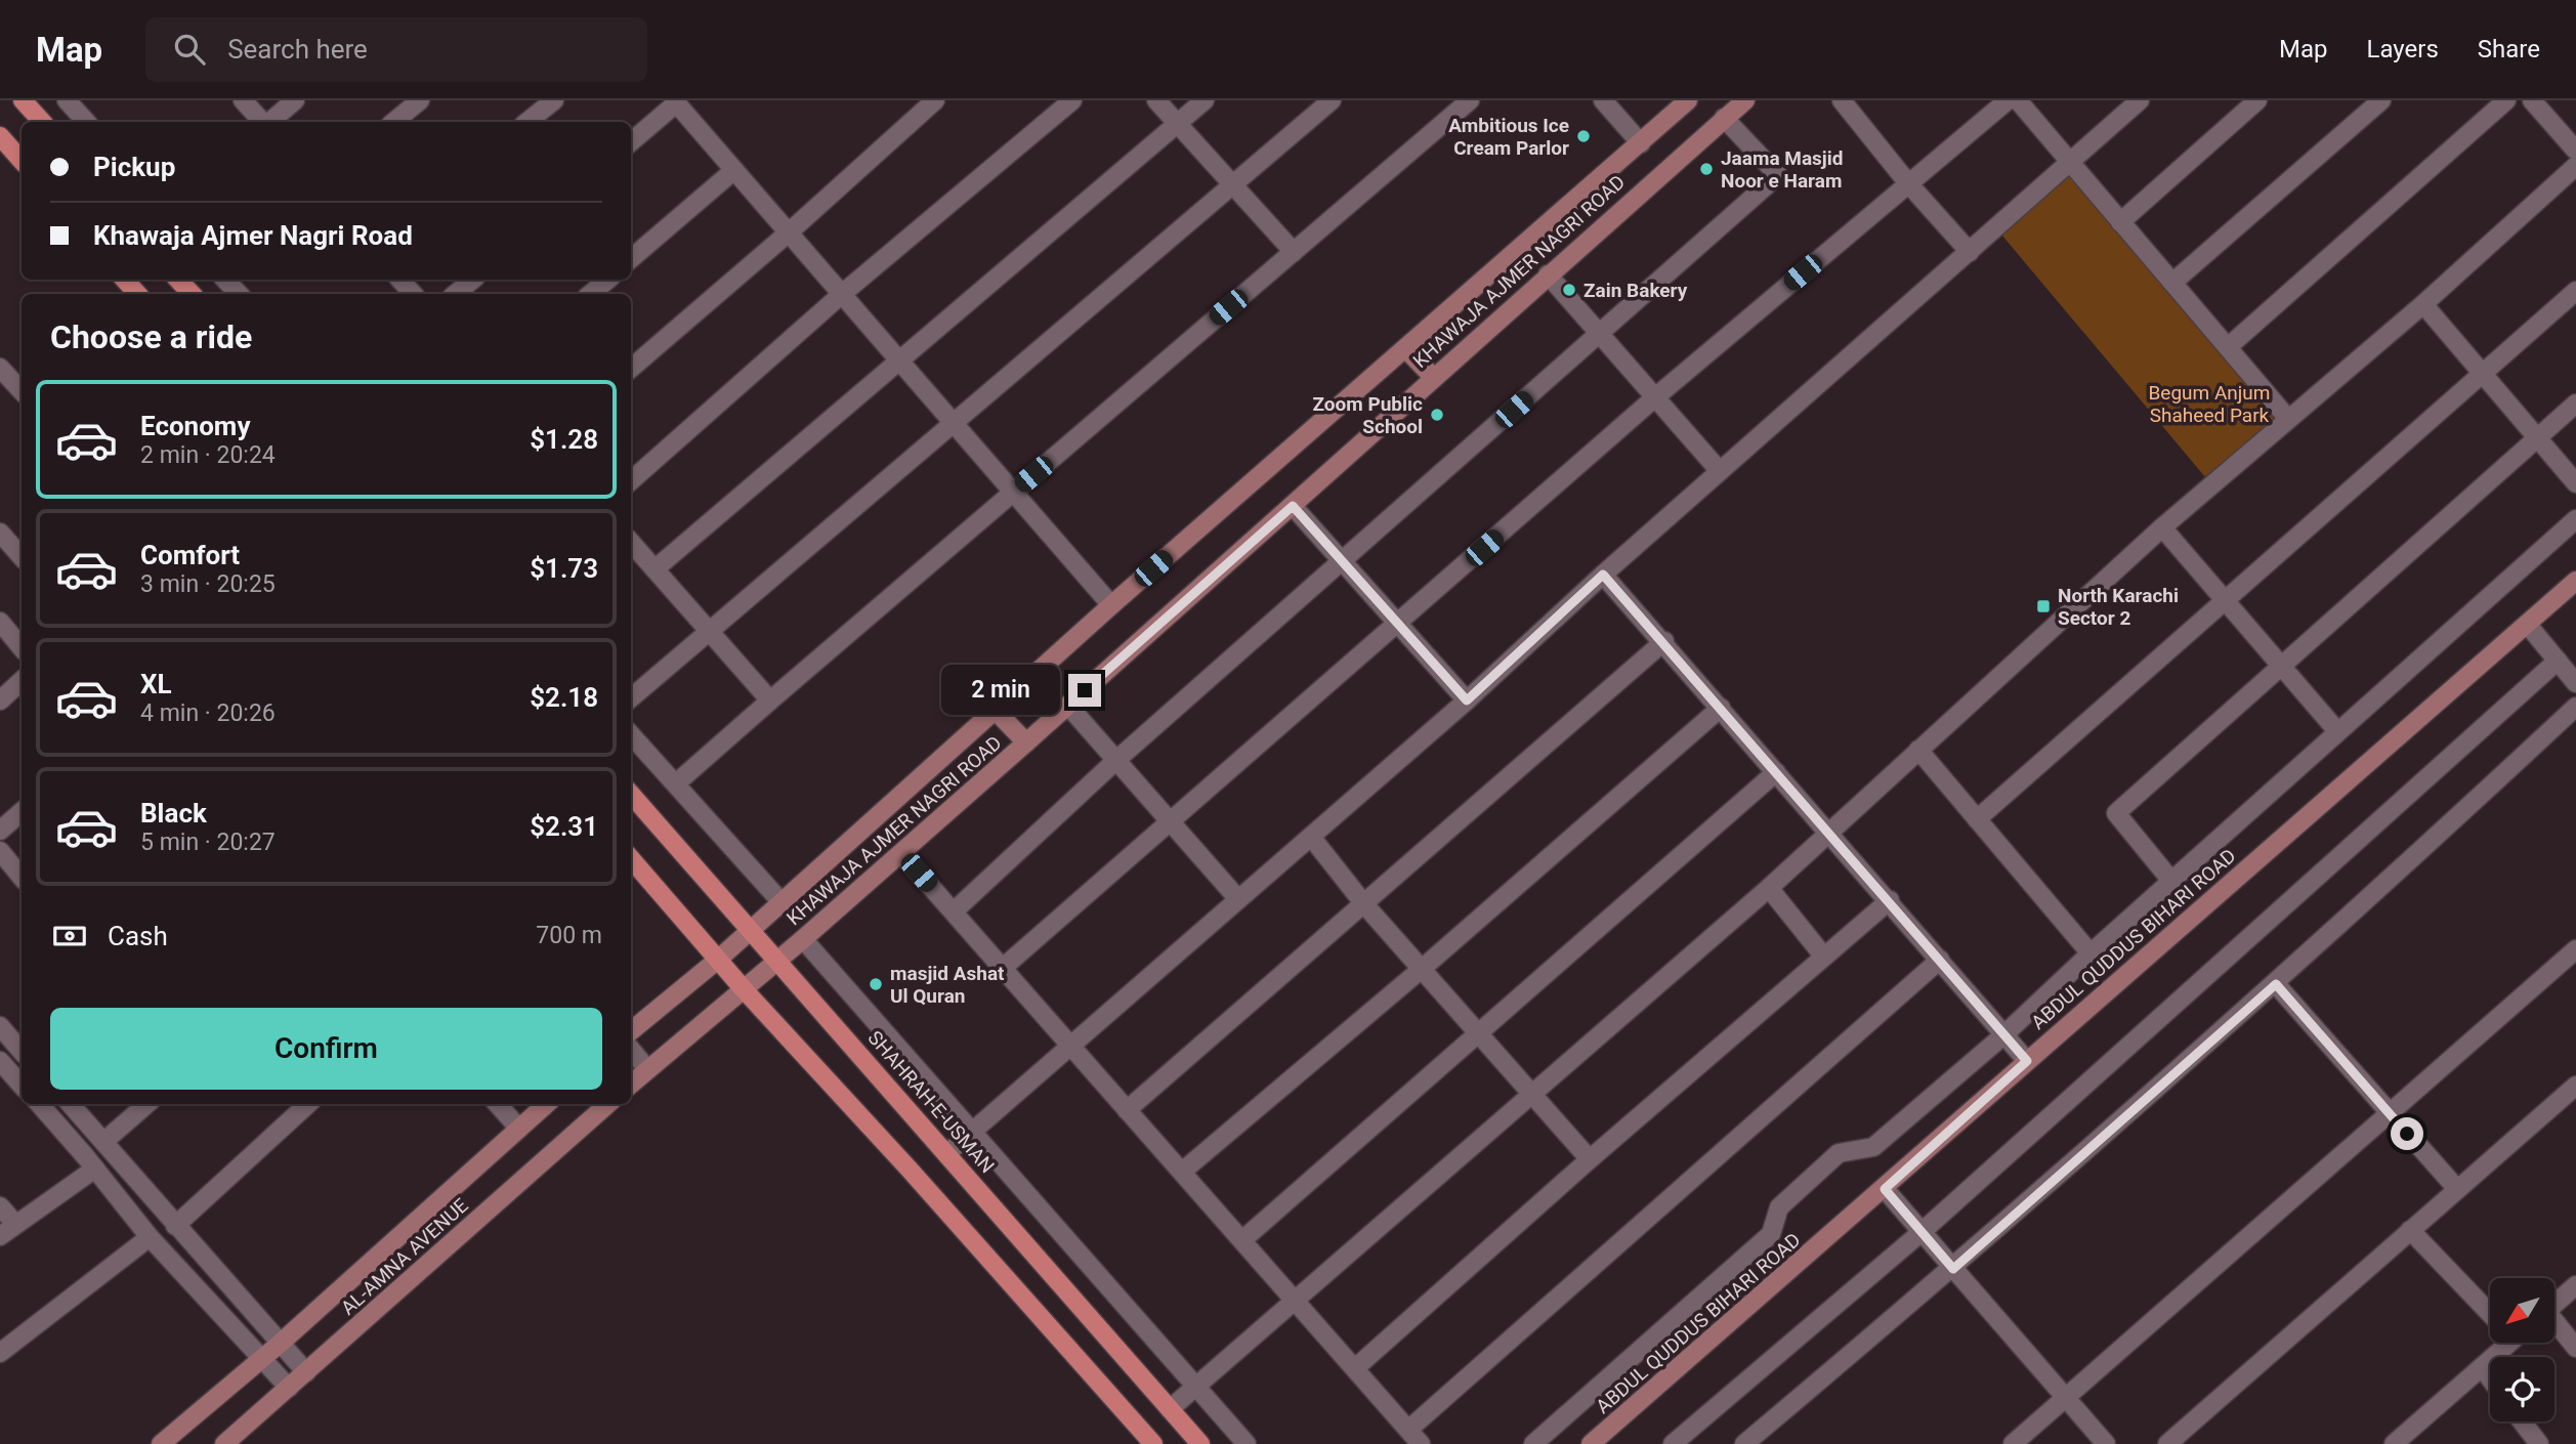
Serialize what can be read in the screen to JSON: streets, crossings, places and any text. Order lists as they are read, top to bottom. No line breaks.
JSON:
{"streets":{"main road":["KHAWAJA AJMER NAGRI ROAD","ABDUL QUDDUS BIHARI ROAD","SHAHRAH-E-USMAN","AL-AMNA AVENUE"]},"crossings":[["KHAWAJA AJMER NAGRI ROAD","SHAHRAH-E-USMAN"]],"parks":["Begum Anjum Shaheed Park"],"places":{"other":["Ambitious Ice Cream Parlor","Jaama Masjid Noor e Haram","Zain Bakery","Zoom Public School","masjid Ashat Ul Quran"],"transit":["North Karachi Sector 2"]},"north":"bottom left","page":{"header":"Map","search":"Search here","nav":["Map","Layers","Share"],"banner":["Pickup","Khawaja Ajmer Nagri Road"],"heading":"Choose a ride","list":[{"name":"Economy","note":"2 min · 20:24","value":"$1.28"},{"name":"Comfort","note":"3 min · 20:25","value":"$1.73"},{"name":"XL","note":"4 min · 20:26","value":"$2.18"},{"name":"Black","note":"5 min · 20:27","value":"$2.31"}],"bubble":"2 min","pay":["Cash","700 m"],"buttons":"Confirm"}}
